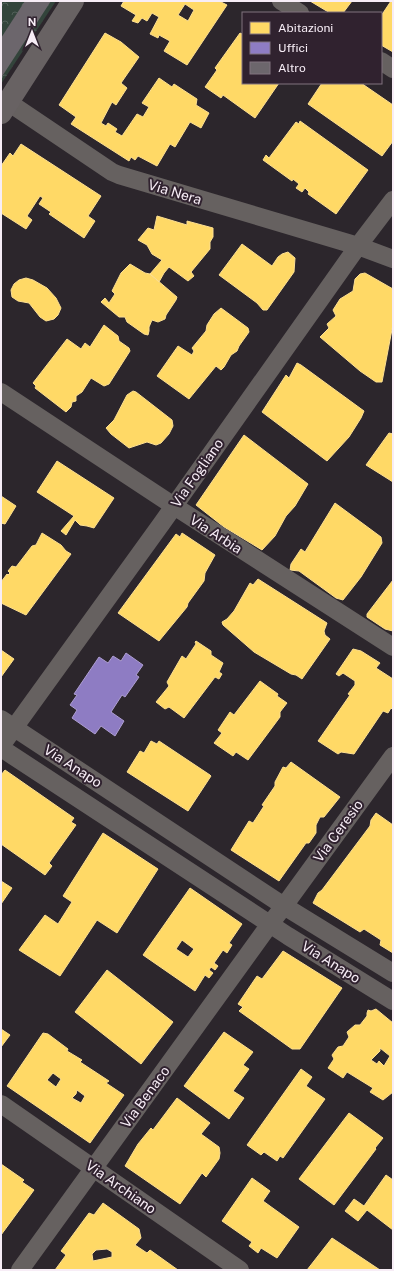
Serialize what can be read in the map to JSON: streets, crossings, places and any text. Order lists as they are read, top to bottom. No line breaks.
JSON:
{"streets":{"street":["Via Nera","Via Fogliano","Via Arbia","Via Anapo","Via Ceresio","Via Benaco","Via Archiano"]},"crossings":[["Via Nera","Via Fogliano"],["Via Fogliano","Via Arbia"],["Via Fogliano","Via Anapo"],["Via Anapo","Via Ceresio"],["Via Anapo","Via Benaco"],["Via Benaco","Via Archiano"]],"legend":["Abitazioni","Uffici","Altro"],"north":"top"}
